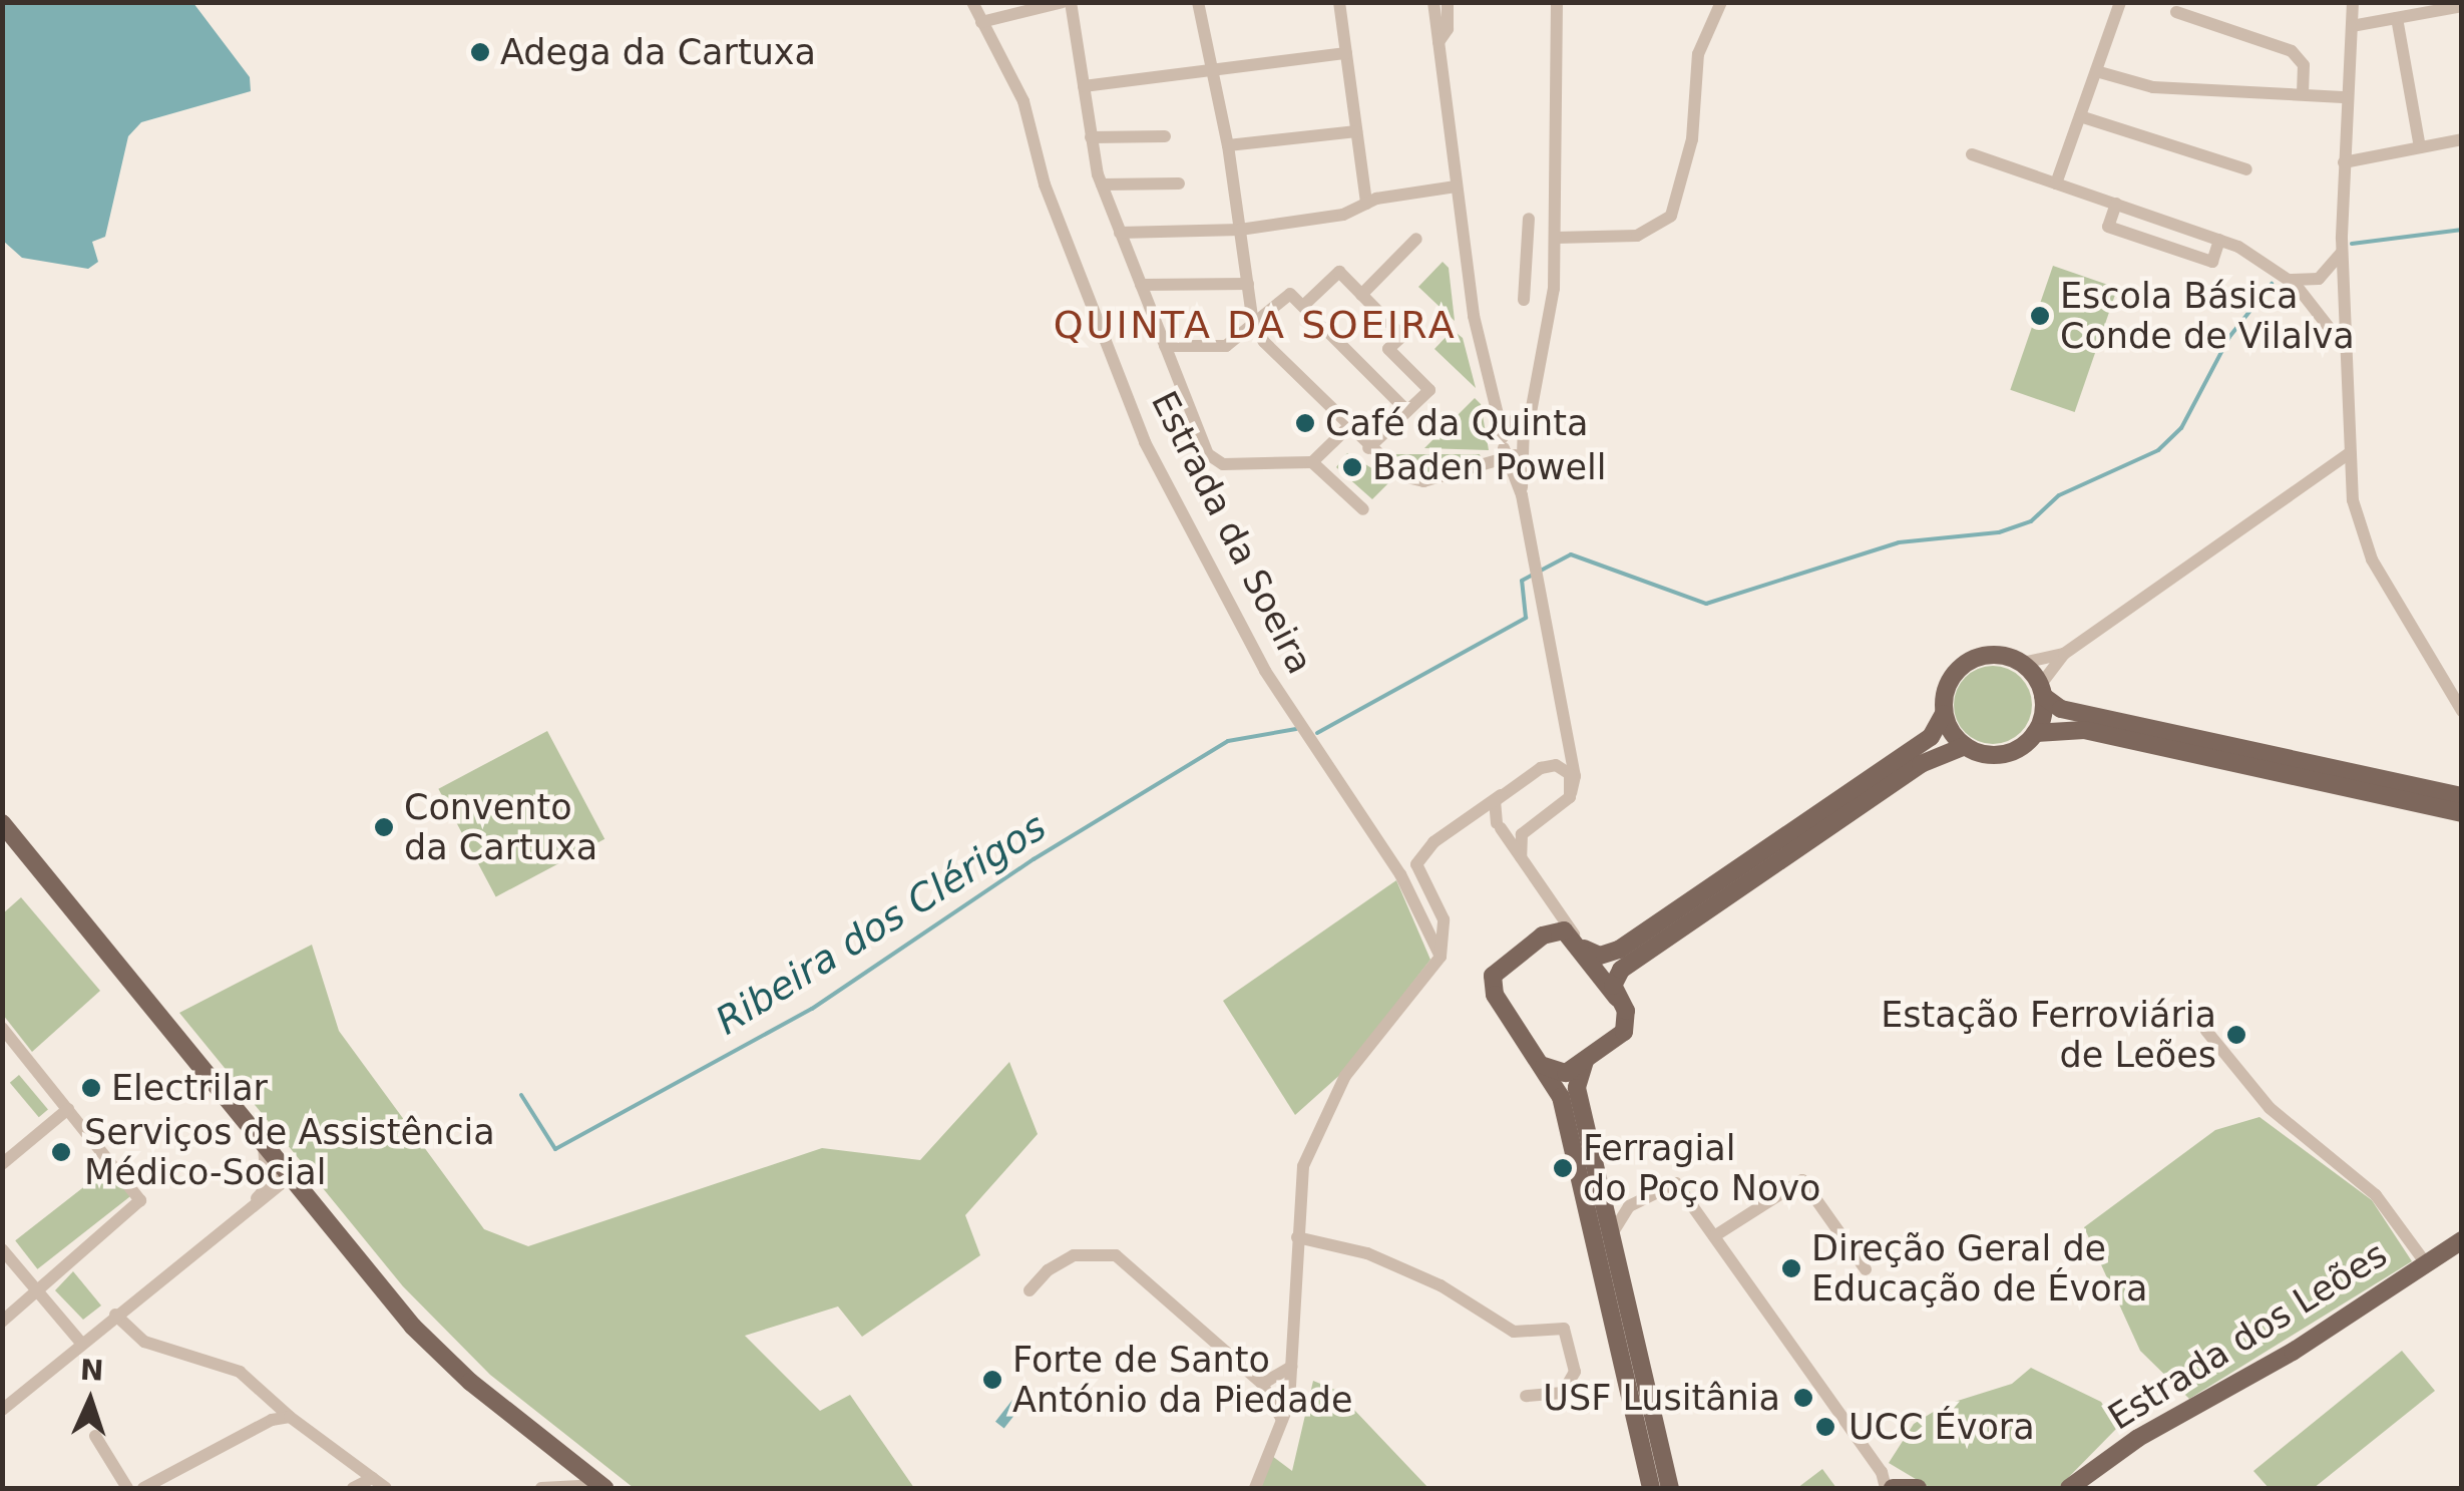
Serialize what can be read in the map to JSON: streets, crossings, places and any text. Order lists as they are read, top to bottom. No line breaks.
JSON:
{"streets":{"main road":["Estrada dos Leões"],"street":["Estrada da Soeira"]},"districts":["QUINTA DA SOEIRA"],"water":["Ribeira dos Clérigos"],"places":["Adega da Cartuxa","Escola Básica Conde de Vilalva","Café da Quinta","Baden Powell","Convento da Cartuxa","Estação Ferroviária de Leões","Electrilar","Serviços de Assistência Médico-Social","Ferragial do Poço Novo","Direção Geral de Educação de Évora","Forte de Santo António da Piedade","USF Lusitânia","UCC Évora"],"north":"top"}
